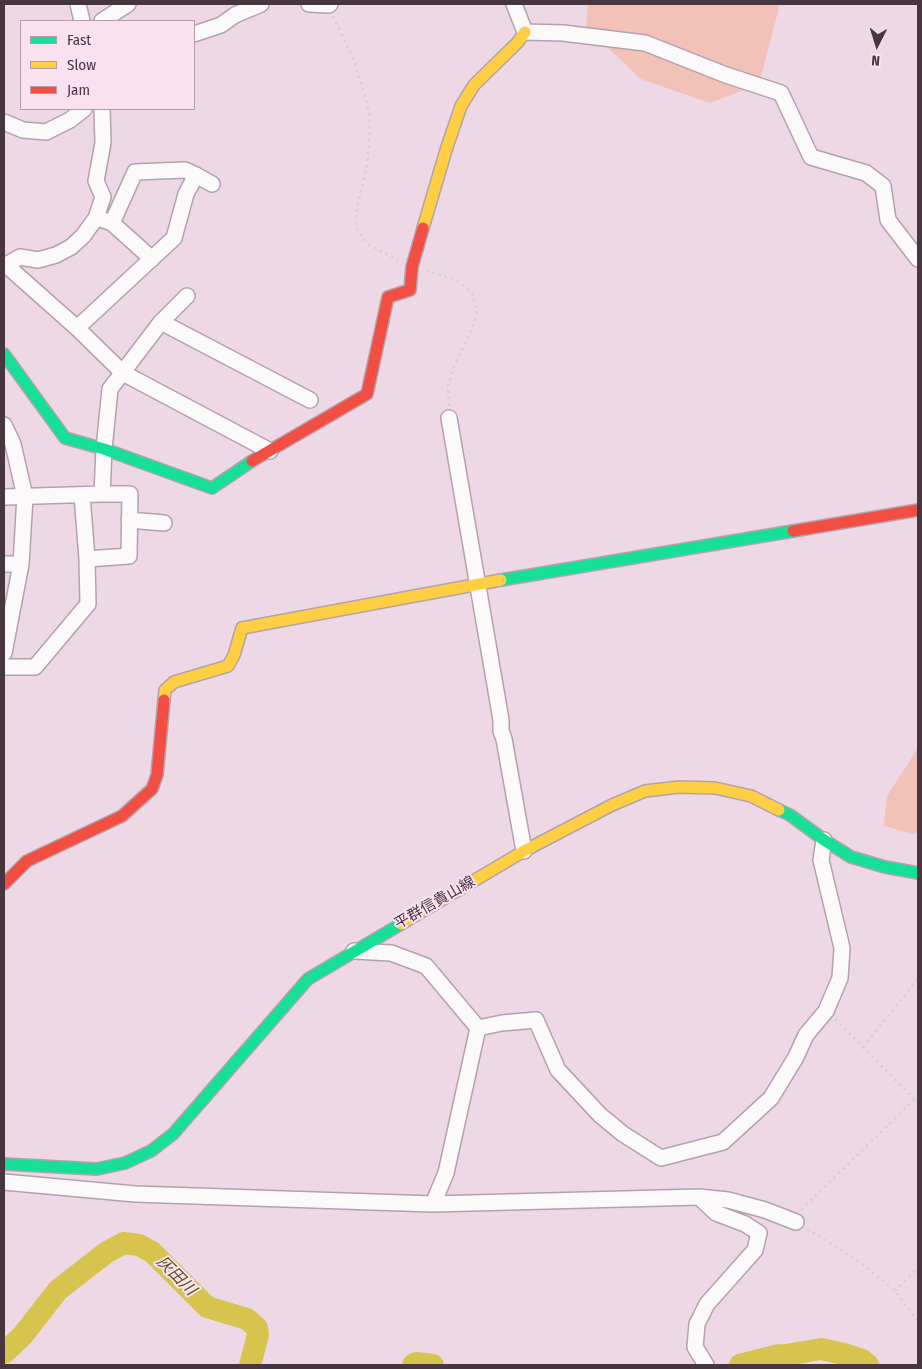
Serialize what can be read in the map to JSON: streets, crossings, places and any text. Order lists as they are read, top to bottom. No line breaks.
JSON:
{"streets":{"street":["平群信貴山線"]},"water":["灰田川"],"legend":["Fast","Slow","Jam"],"north":"bottom"}
